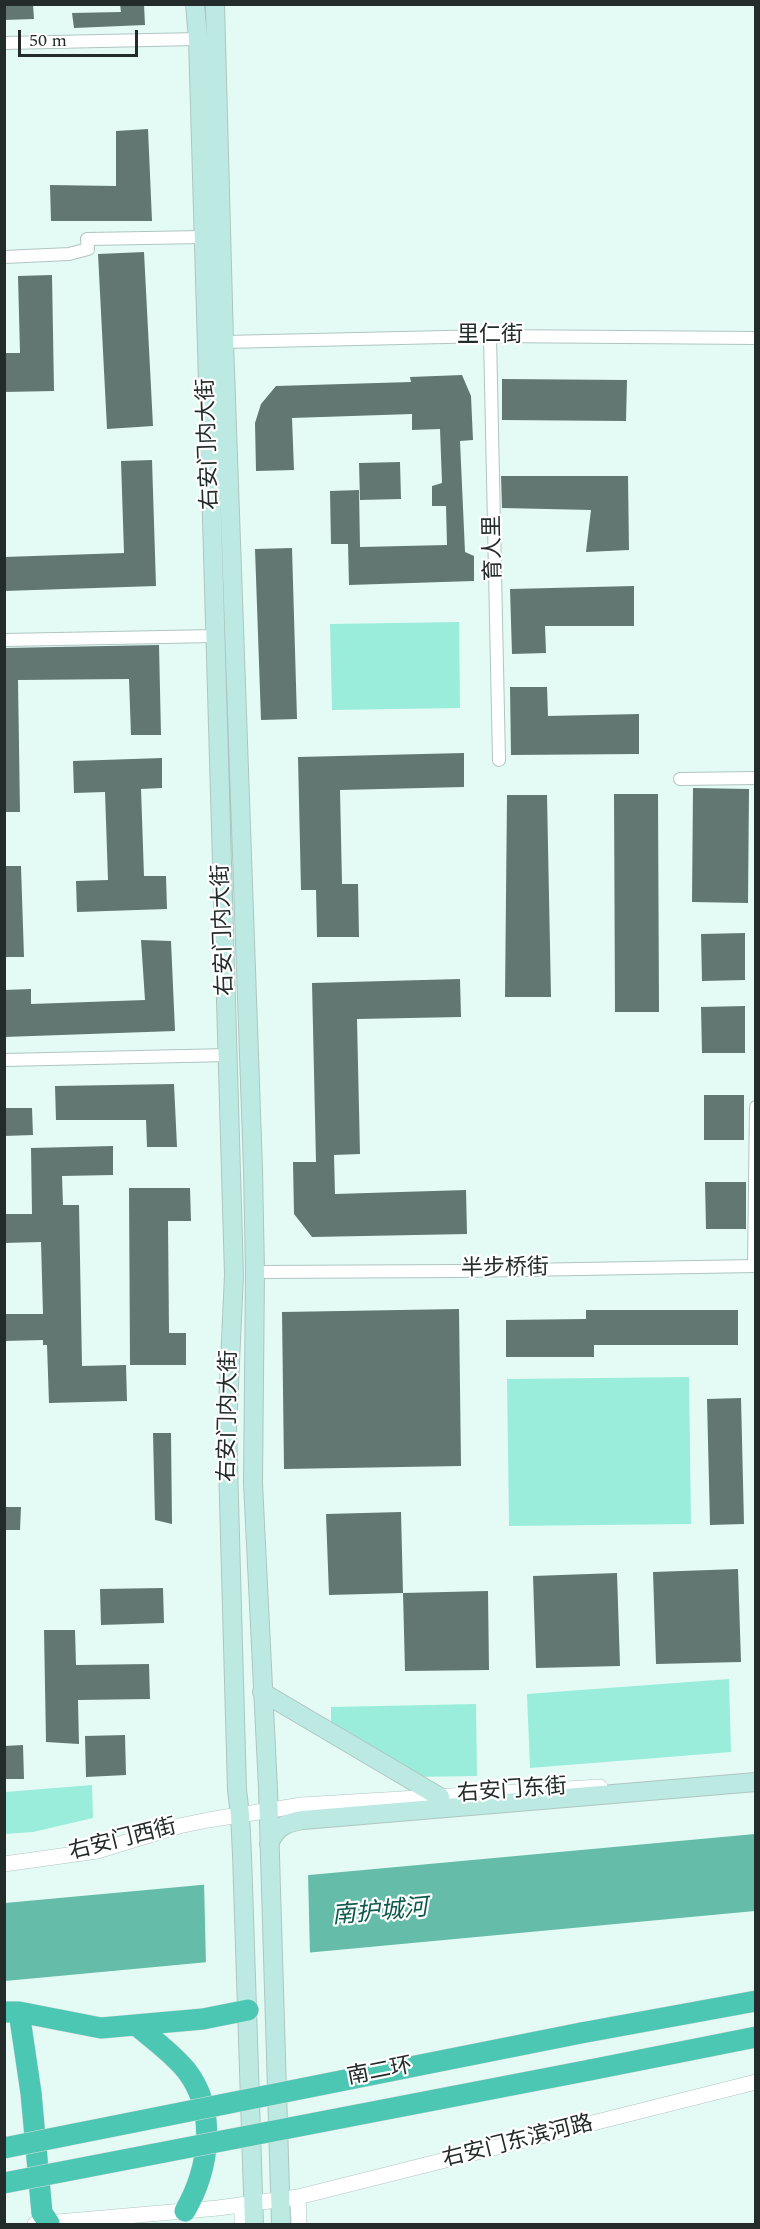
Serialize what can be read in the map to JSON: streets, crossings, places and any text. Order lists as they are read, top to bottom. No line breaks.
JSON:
{"streets":{"highway":["南二环"],"main road":["右安门内大街"],"street":["里仁街","育人里","半步桥街","右安门东街","右安门西街","右安门东滨河路"]},"crossings":[["里仁街","右安门内大街"],["里仁街","育人里"],["右安门内大街","半步桥街"],["右安门内大街","右安门东街"],["右安门内大街","右安门西街"],["右安门内大街","右安门东滨河路"],["右安门东街","右安门西街"]],"water":["南护城河"],"scale_bar":"50 m"}
